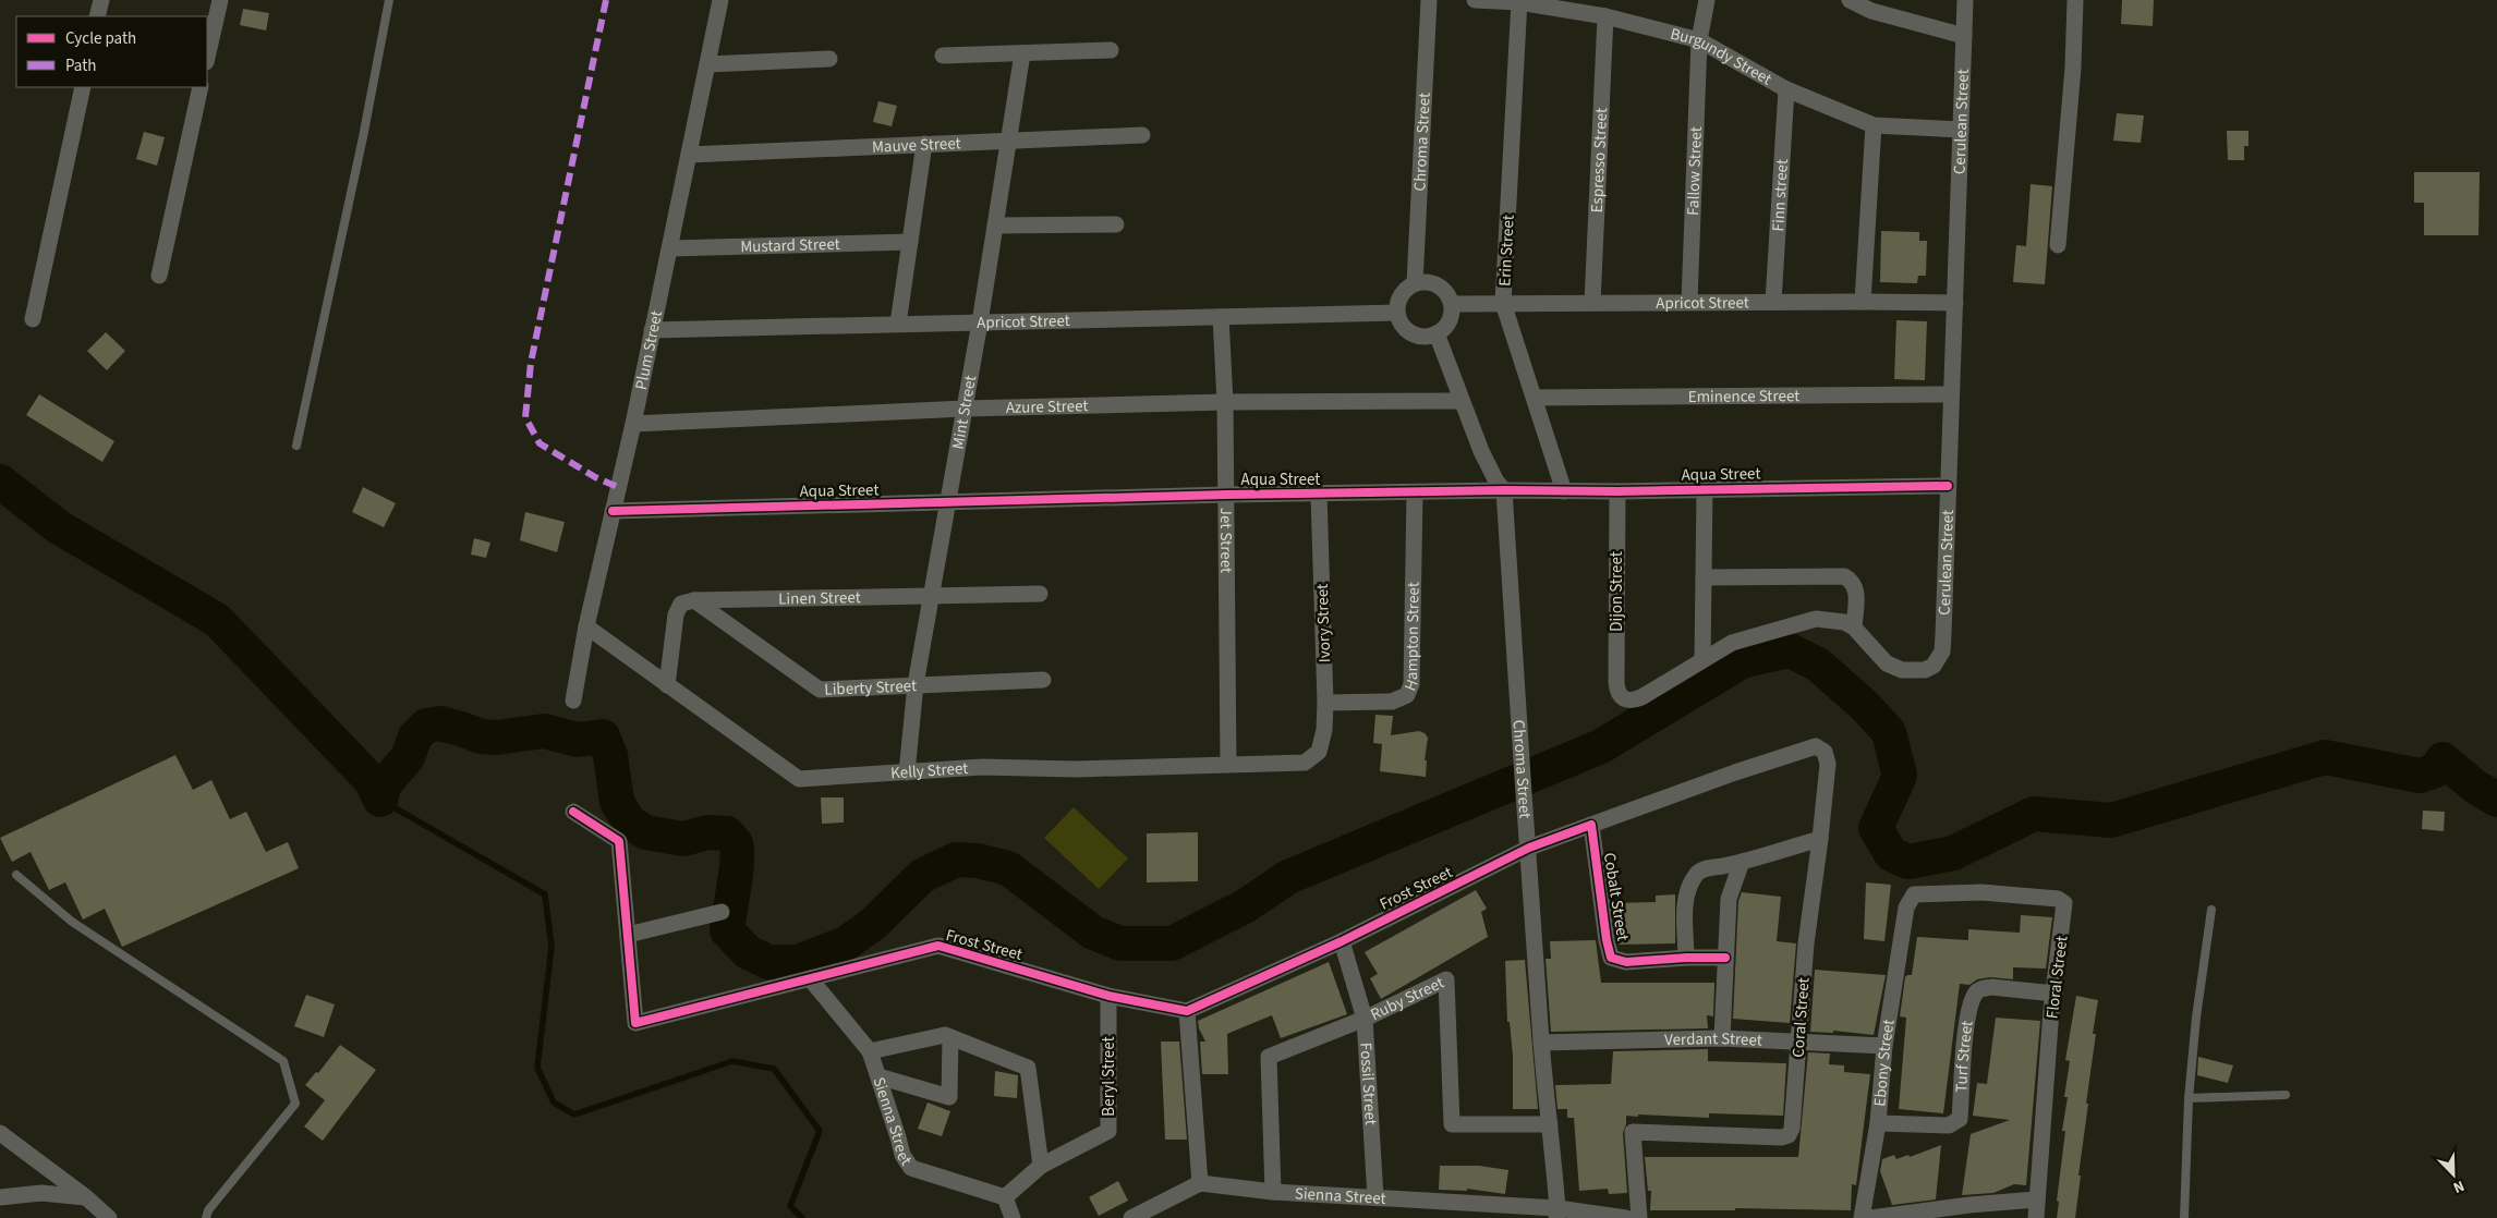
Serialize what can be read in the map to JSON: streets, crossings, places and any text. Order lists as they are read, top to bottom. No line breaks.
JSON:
{"streets":{"street":["Burgundy Street","Cerulean Street","Chroma Street","Mauve Street","Espresso Street","Fallow Street","Finn street","Mustard Street","Erin Street","Apricot Street","Plum Street","Eminence Street","Azure Street","Mint Street","Aqua Street","Jet Street","Dijon Street","Linen Street","Ivory Street","Hampton Street","Liberty Street","Kelly Street","Frost Street","Cobalt Street","Floral Street","Ruby Street","Coral Street","Verdant Street","Turf Street","Ebony Street","Beryl Street","Fossil Street","Sienna Street"]},"crossings":[["Burgundy Street","Cerulean Street"],["Burgundy Street","Espresso Street"],["Burgundy Street","Fallow Street"],["Burgundy Street","Finn street"],["Burgundy Street","Erin Street"],["Cerulean Street","Apricot Street"],["Cerulean Street","Eminence Street"],["Cerulean Street","Aqua Street"],["Chroma Street","Apricot Street"],["Chroma Street","Aqua Street"],["Chroma Street","Frost Street"],["Chroma Street","Ruby Street"],["Chroma Street","Verdant Street"],["Chroma Street","Sienna Street"],["Mauve Street","Plum Street"],["Mauve Street","Mint Street"],["Espresso Street","Apricot Street"],["Fallow Street","Apricot Street"],["Finn street","Apricot Street"],["Mustard Street","Plum Street"],["Erin Street","Apricot Street"],["Erin Street","Eminence Street"],["Erin Street","Aqua Street"],["Apricot Street","Plum Street"],["Apricot Street","Mint Street"],["Apricot Street","Jet Street"],["Plum Street","Azure Street"],["Plum Street","Aqua Street"],["Plum Street","Kelly Street"],["Azure Street","Mint Street"],["Azure Street","Jet Street"],["Mint Street","Aqua Street"],["Mint Street","Linen Street"],["Mint Street","Liberty Street"],["Mint Street","Kelly Street"],["Aqua Street","Jet Street"],["Aqua Street","Dijon Street"],["Aqua Street","Ivory Street"],["Aqua Street","Hampton Street"],["Jet Street","Kelly Street"],["Linen Street","Liberty Street"],["Ivory Street","Hampton Street"],["Ivory Street","Kelly Street"],["Frost Street","Beryl Street"],["Frost Street","Fossil Street"],["Cobalt Street","Coral Street"],["Floral Street","Turf Street"],["Floral Street","Ebony Street"],["Ruby Street","Fossil Street"],["Ruby Street","Sienna Street"],["Coral Street","Verdant Street"],["Verdant Street","Ebony Street"],["Turf Street","Ebony Street"],["Beryl Street","Sienna Street"],["Fossil Street","Sienna Street"]],"legend":["Cycle path","Path"],"north":"bottom right"}
